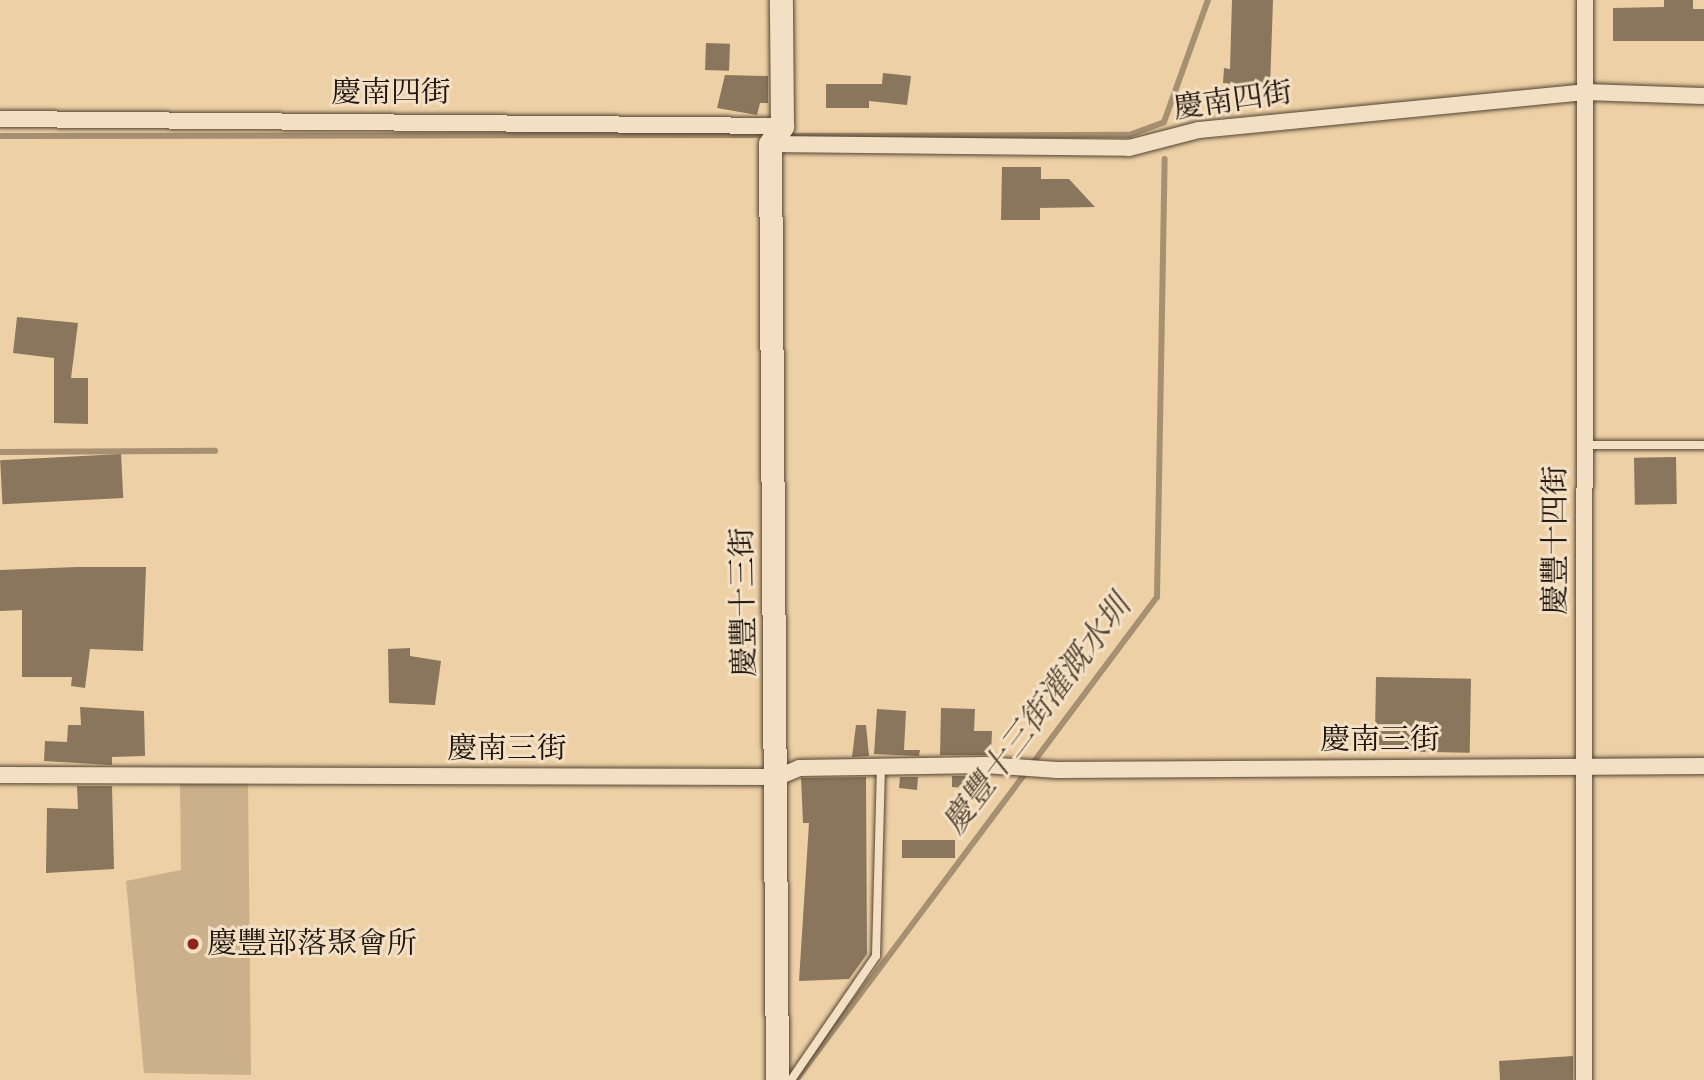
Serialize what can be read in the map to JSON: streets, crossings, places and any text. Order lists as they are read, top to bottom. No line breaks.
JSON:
{"streets":{"street":["慶南四街","慶豐十四街","慶豐十三街","慶南三街"]},"crossings":[["慶南四街","慶豐十四街"],["慶南四街","慶豐十三街"],["慶豐十四街","慶南三街"],["慶豐十三街","慶南三街"]],"water":["慶豐十三街灌溉水圳"],"places":["慶豐部落聚會所"]}
